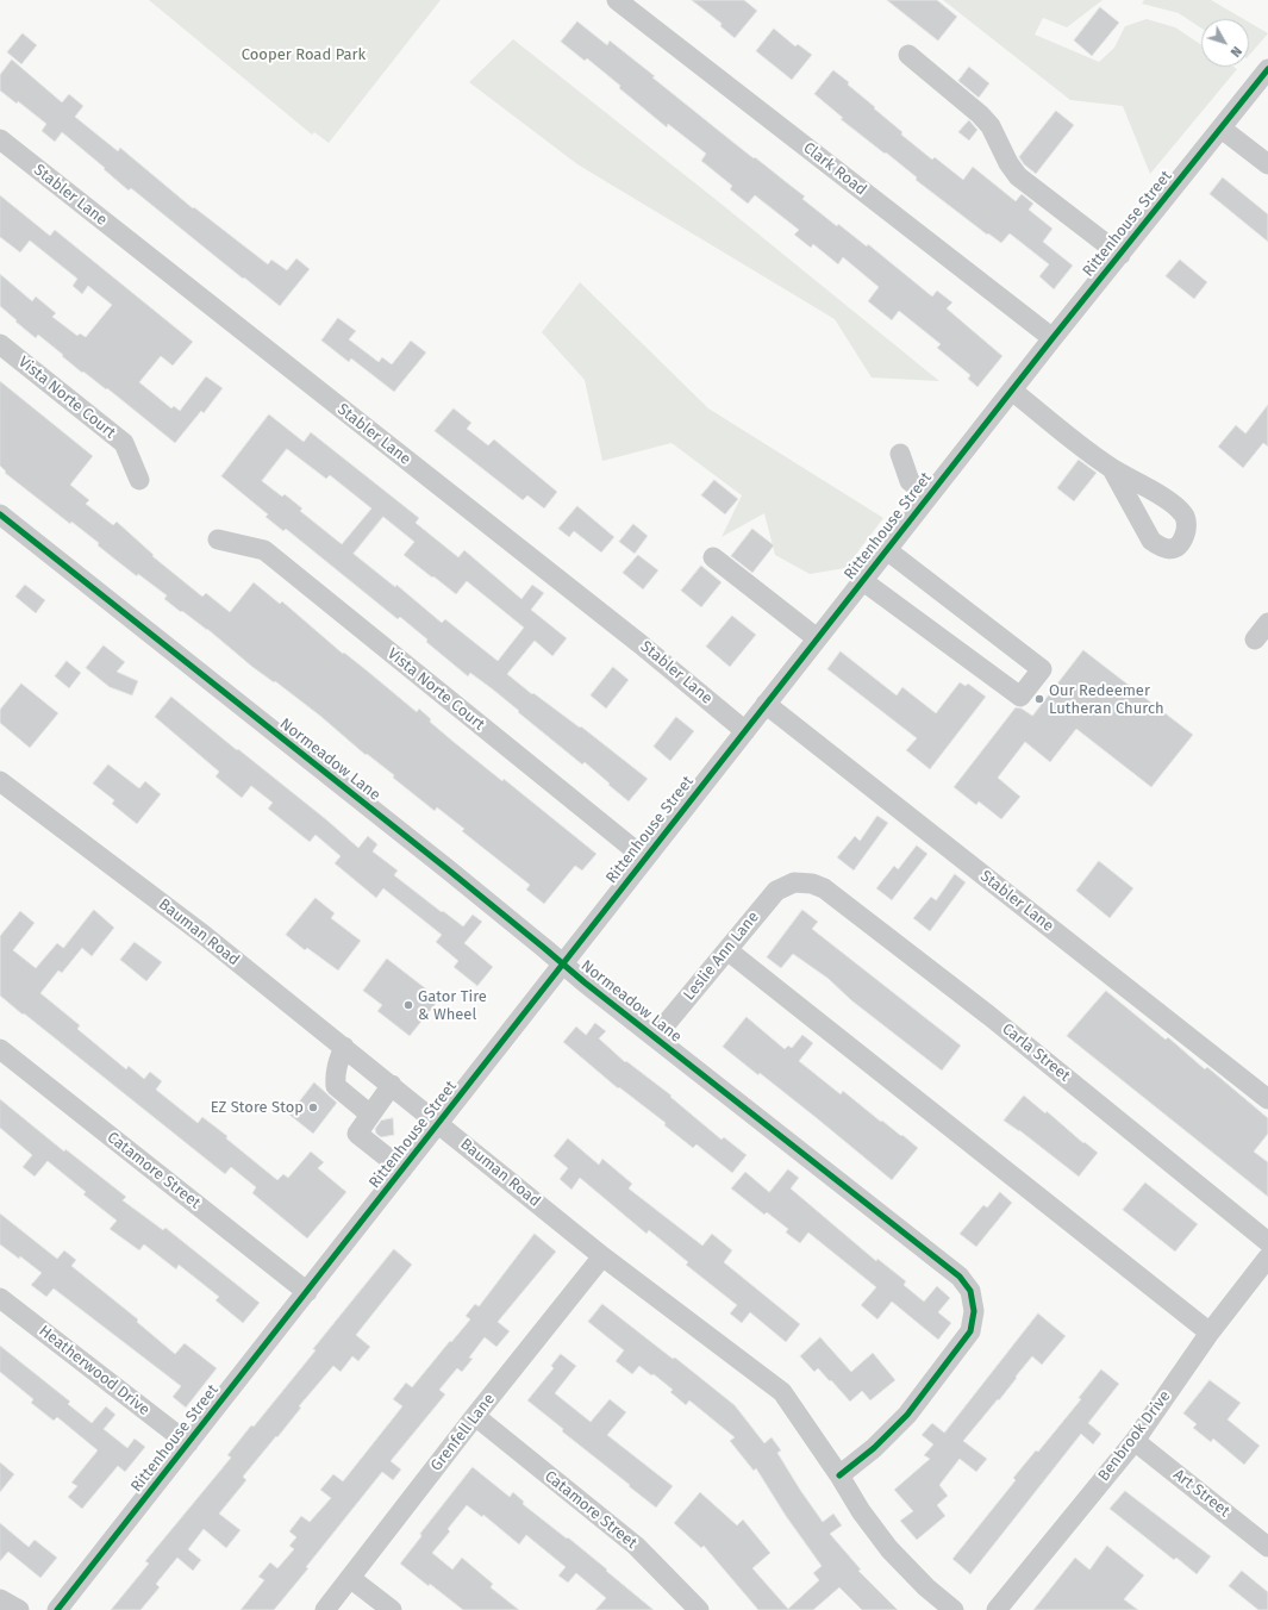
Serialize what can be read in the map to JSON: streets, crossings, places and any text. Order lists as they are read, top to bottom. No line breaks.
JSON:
{"streets":{"street":["Clark Road","Stabler Lane","Rittenhouse Street","Vista Norte Court","Normeadow Lane","Bauman Road","Leslie Ann Lane","Carla Street","Catamore Street","Heatherwood Drive","Grenfell Lane","Benbrook Drive","Art Street"]},"crossings":[["Clark Road","Rittenhouse Street"],["Stabler Lane","Rittenhouse Street"],["Rittenhouse Street","Vista Norte Court"],["Rittenhouse Street","Normeadow Lane"],["Rittenhouse Street","Bauman Road"],["Rittenhouse Street","Catamore Street"],["Rittenhouse Street","Heatherwood Drive"],["Normeadow Lane","Bauman Road"],["Normeadow Lane","Leslie Ann Lane"],["Bauman Road","Grenfell Lane"],["Leslie Ann Lane","Carla Street"],["Catamore Street","Grenfell Lane"],["Benbrook Drive","Art Street"]],"parks":["Cooper Road Park"],"places":["Our Redeemer Lutheran Church","Gator Tire & Wheel","EZ Store Stop"],"north":"bottom right"}
